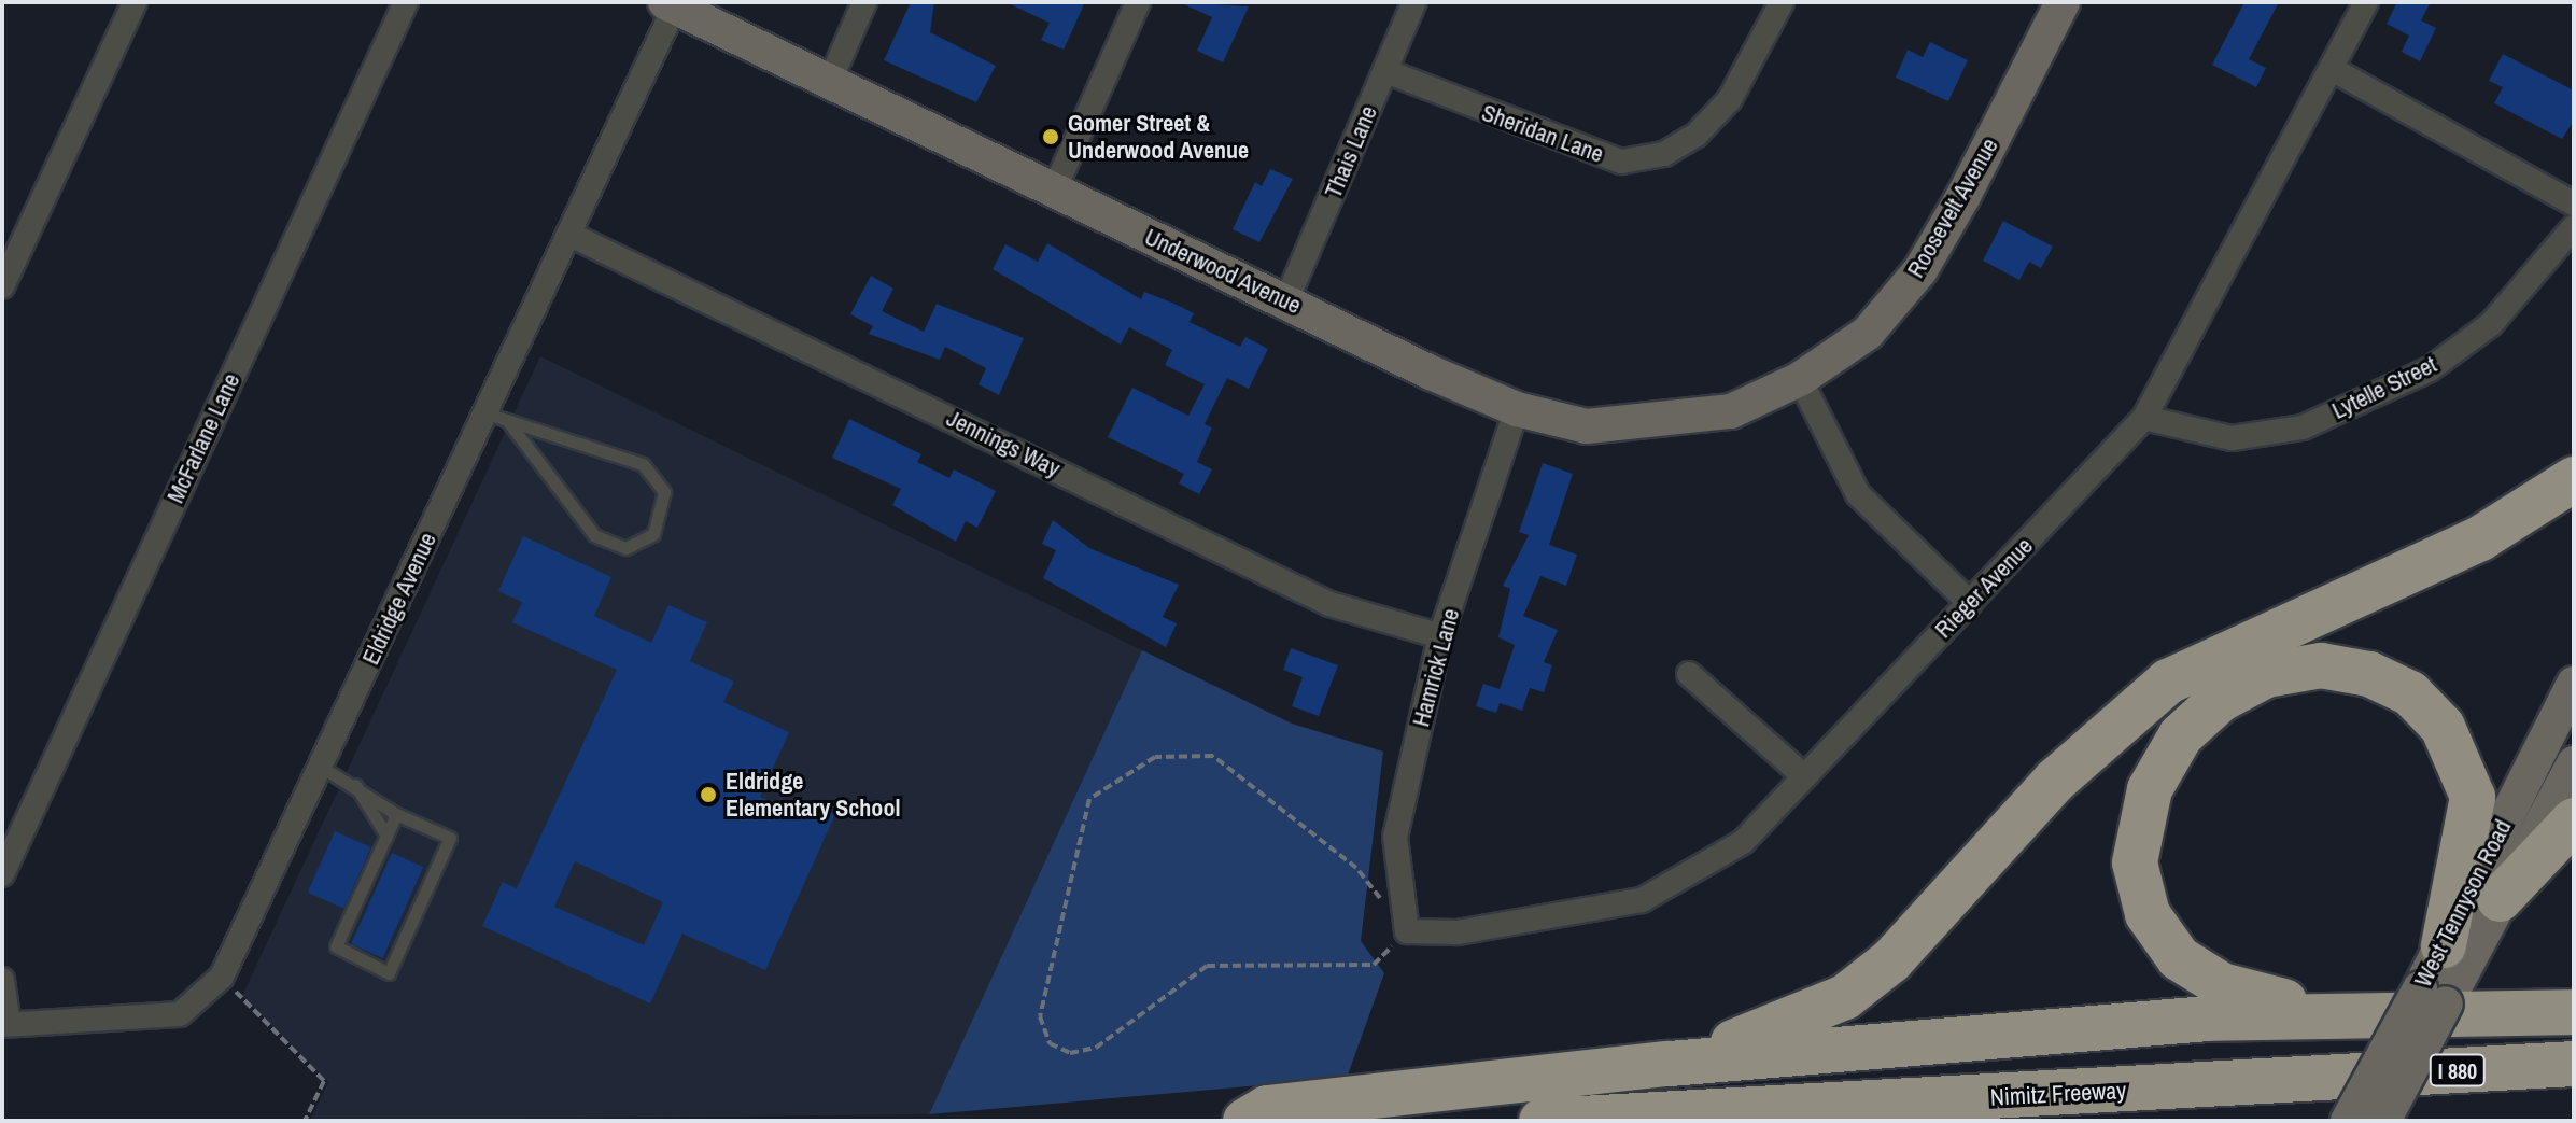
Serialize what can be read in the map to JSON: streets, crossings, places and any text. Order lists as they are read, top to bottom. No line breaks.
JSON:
{"streets":{"highway":["I 880","Nimitz Freeway"],"street":["Sheridan Lane","Thais Lane","Roosevelt Avenue","Underwood Avenue","Lytelle Street","McFarlane Lane","Jennings Way","Rieger Avenue","Eldridge Avenue","Hamrick Lane","West Tennyson Road"]},"crossings":[["Sheridan Lane","Thais Lane"],["Thais Lane","Underwood Avenue"],["Roosevelt Avenue","Underwood Avenue"],["Underwood Avenue","Eldridge Avenue"],["Underwood Avenue","Hamrick Lane"],["Lytelle Street","Rieger Avenue"],["Jennings Way","Eldridge Avenue"],["Jennings Way","Hamrick Lane"],["Rieger Avenue","Hamrick Lane"]],"places":["Gomer Street & Underwood Avenue","Eldridge Elementary School"]}
